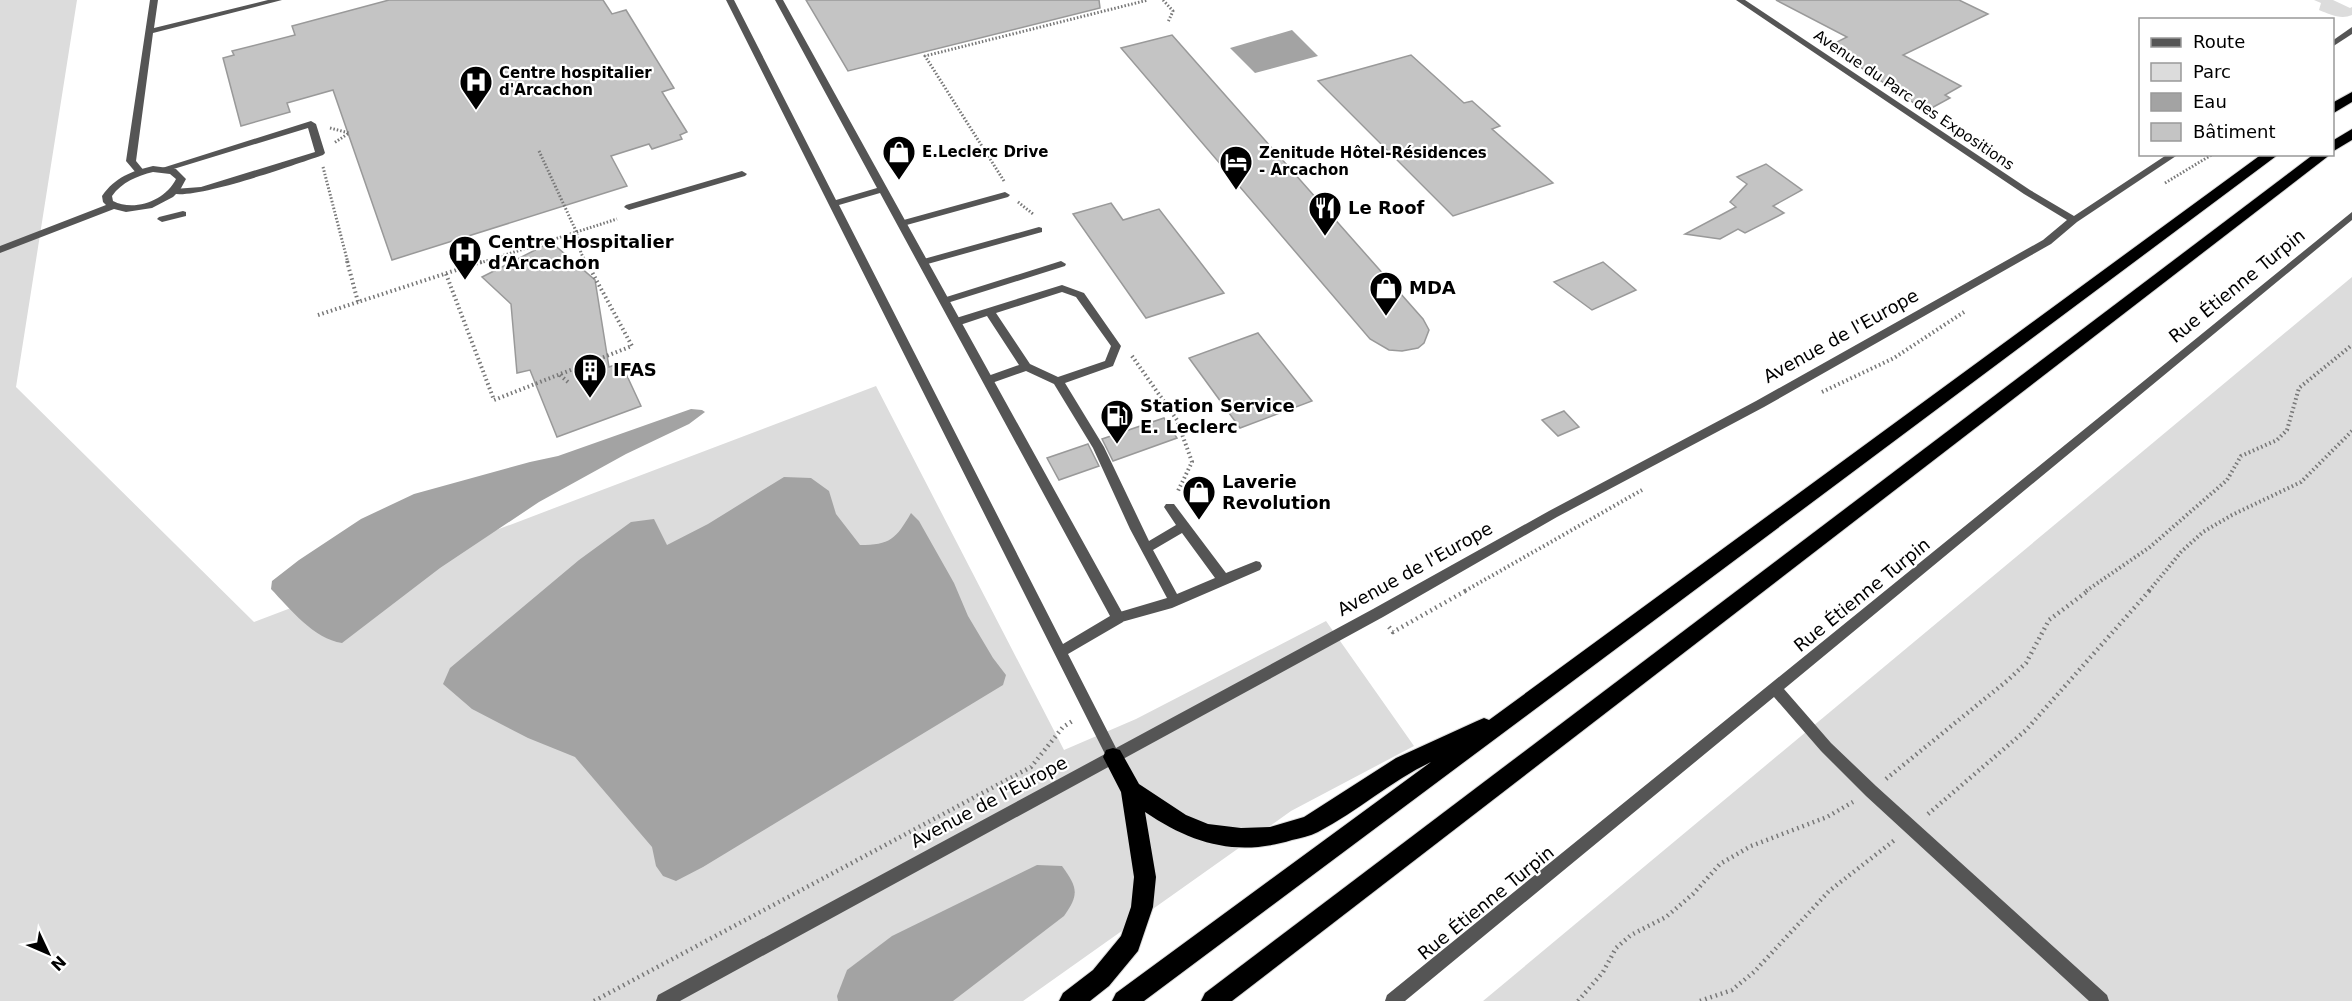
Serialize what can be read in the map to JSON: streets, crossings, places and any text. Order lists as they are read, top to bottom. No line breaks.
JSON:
{"streets":{"street":["Avenue du Parc des Expositions","Rue Étienne Turpin","Avenue de l'Europe"]},"crossings":[["Avenue du Parc des Expositions","Avenue de l'Europe"]],"places":{"hospital":["Centre hospitalier d'Arcachon","Centre Hospitalier d‘Arcachon"],"shop":["E.Leclerc Drive","MDA","Laverie Revolution"],"hotel":["Zenitude Hôtel-Résidences - Arcachon"],"restaurant":["Le Roof"],"building":["IFAS"],"fuel station":["Station Service E. Leclerc"]},"legend":["Route","Parc","Eau","Bâtiment"],"north":"bottom right"}
